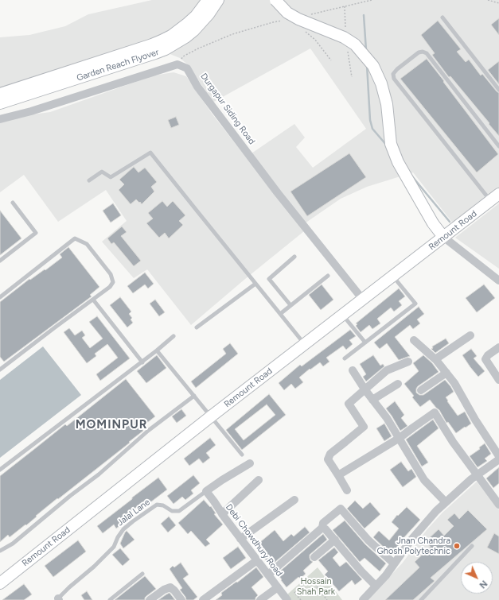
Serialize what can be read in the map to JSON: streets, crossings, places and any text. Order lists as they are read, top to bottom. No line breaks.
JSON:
{"streets":{"street":["Garden Reach Flyover","Durgapur Siding Road","Remount Road","Debi Chowdhury Road"],"lane":["Jalal Lane"]},"crossings":[["Durgapur Siding Road","Remount Road"],["Jalal Lane","Debi Chowdhury Road"]],"districts":["MOMINPUR"],"parks":["Hossain Shah Park"],"places":["Jnan Chandra Ghosh Polytechnic"],"north":"bottom right"}
